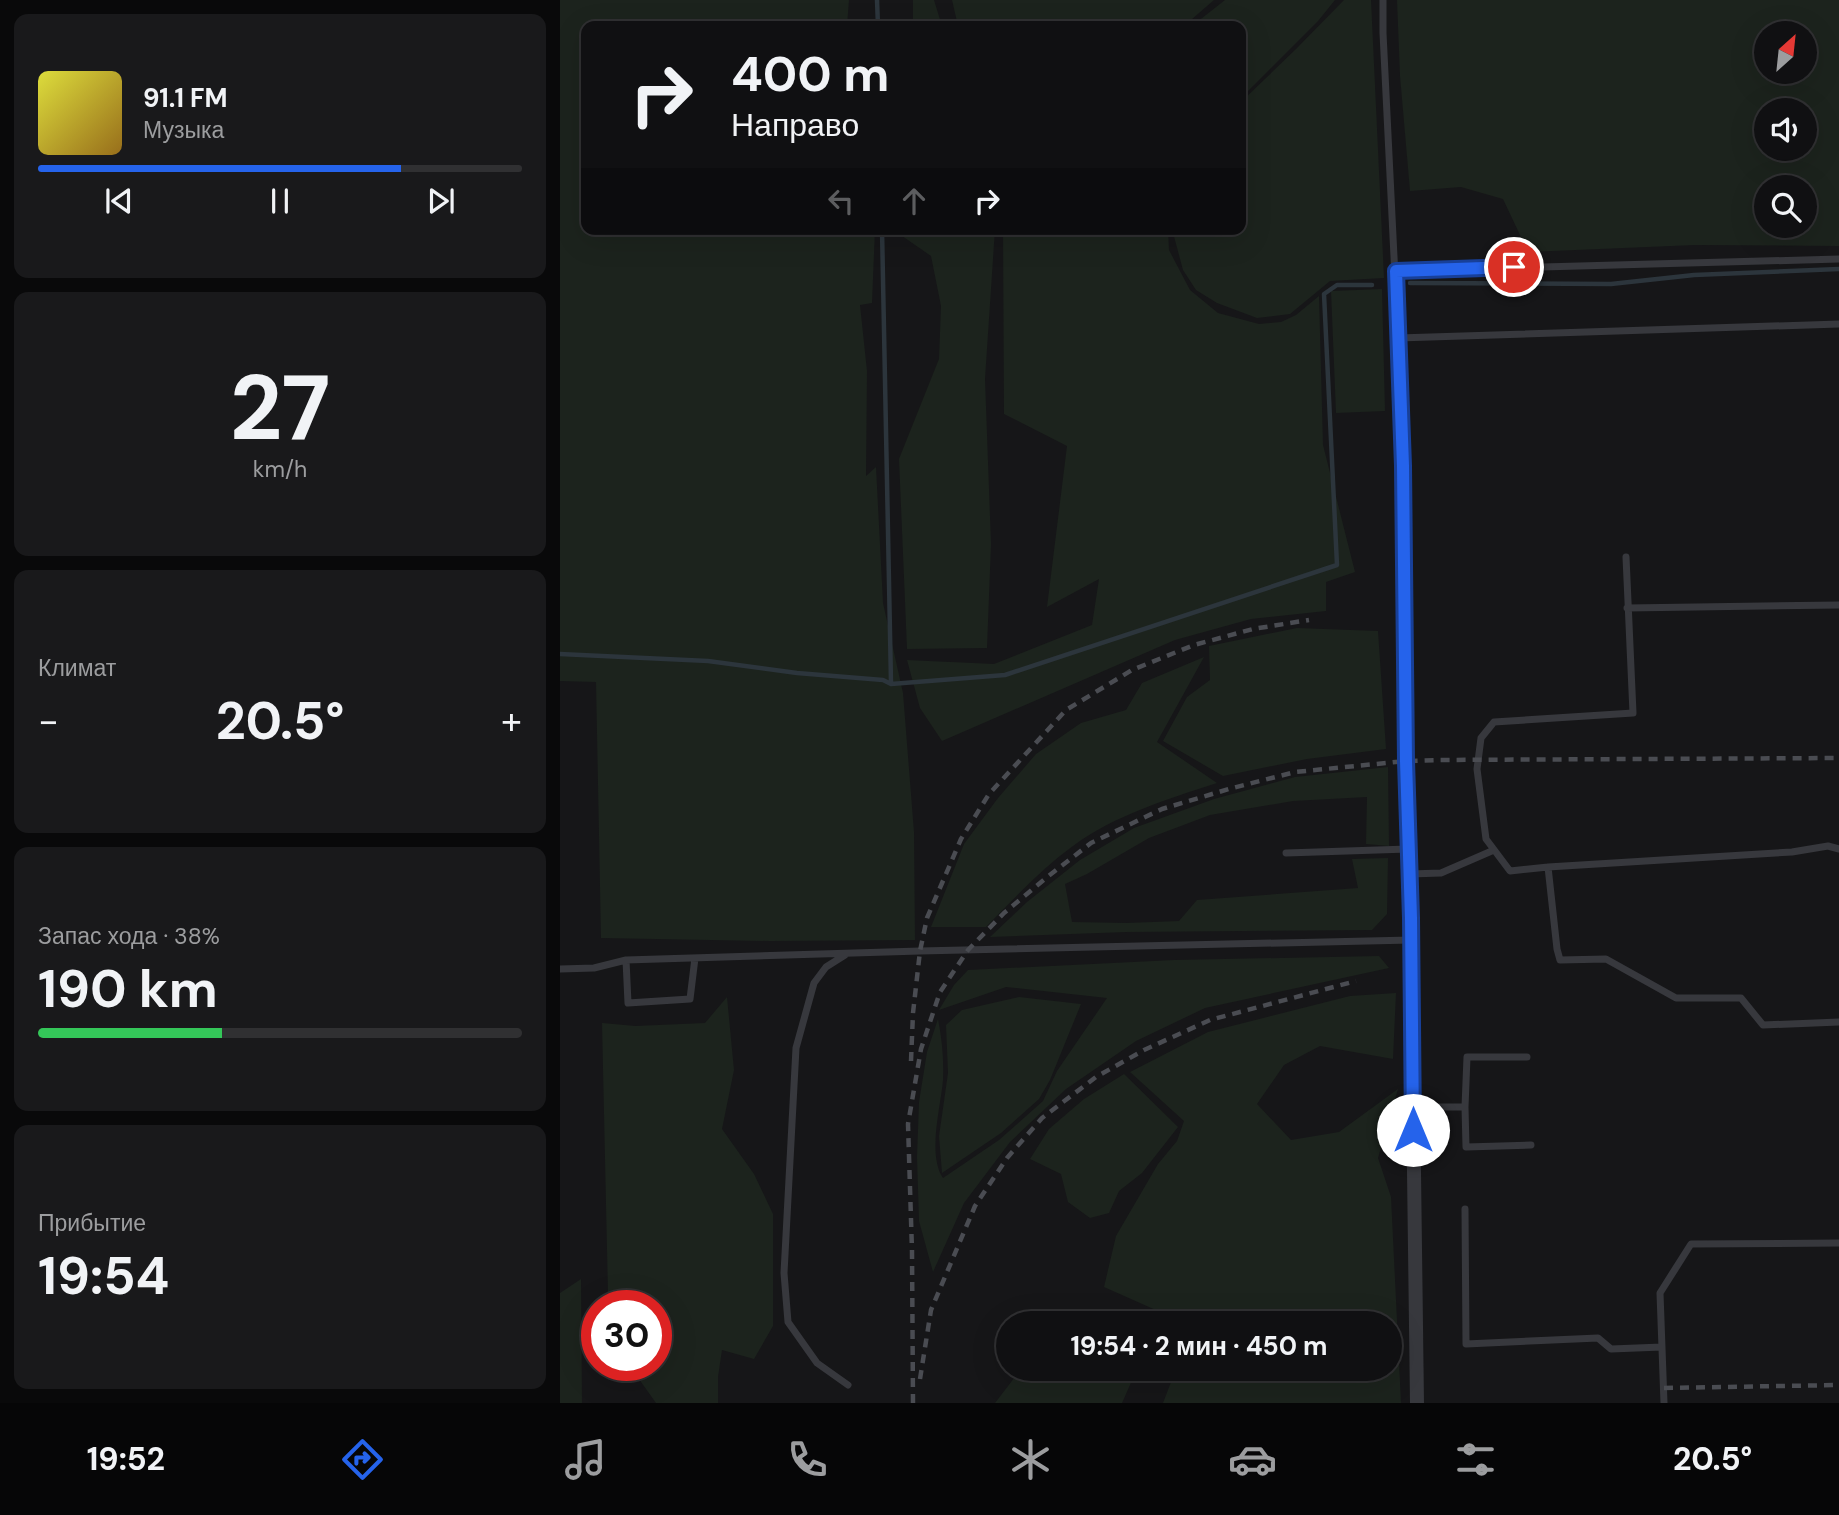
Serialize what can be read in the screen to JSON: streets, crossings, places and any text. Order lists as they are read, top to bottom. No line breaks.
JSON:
{"north":"top right","page":{"turn":["400 m","Направо"],"song":["91.1 FM","Музыка"],"tile":[["27","km/h"],"Климат",["Запас хода · 38%","190 km"],["Прибытие","19:54"]],"heat":["−","20.5°","+"],"limit":"30","trip":"19:54 · 2 мин · 450 m","tabs":["19:52","20.5°"]}}
